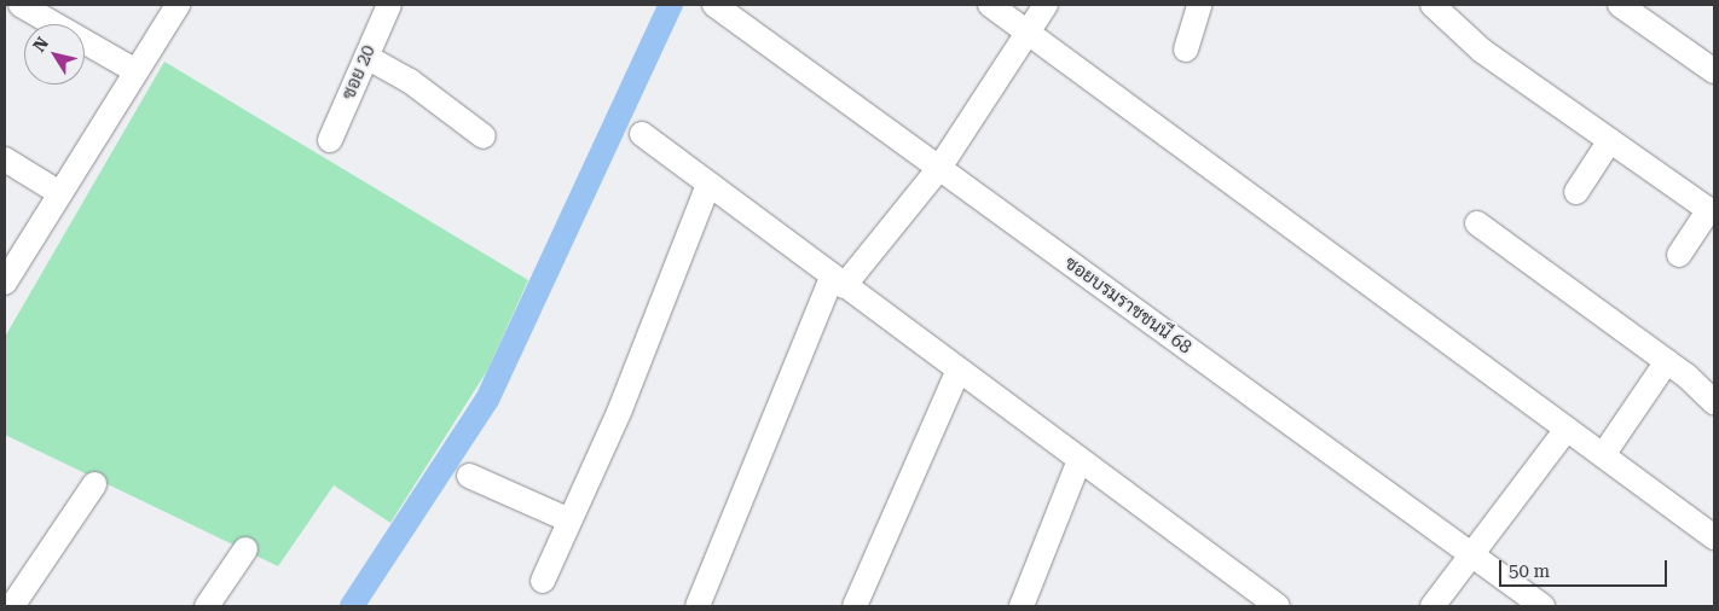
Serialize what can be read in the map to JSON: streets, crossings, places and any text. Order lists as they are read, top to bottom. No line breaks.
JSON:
{"streets":{"street":["ซอย 20","ซอยบรมราชชนนี 68"]},"scale_bar":"50 m","north":"top left"}
